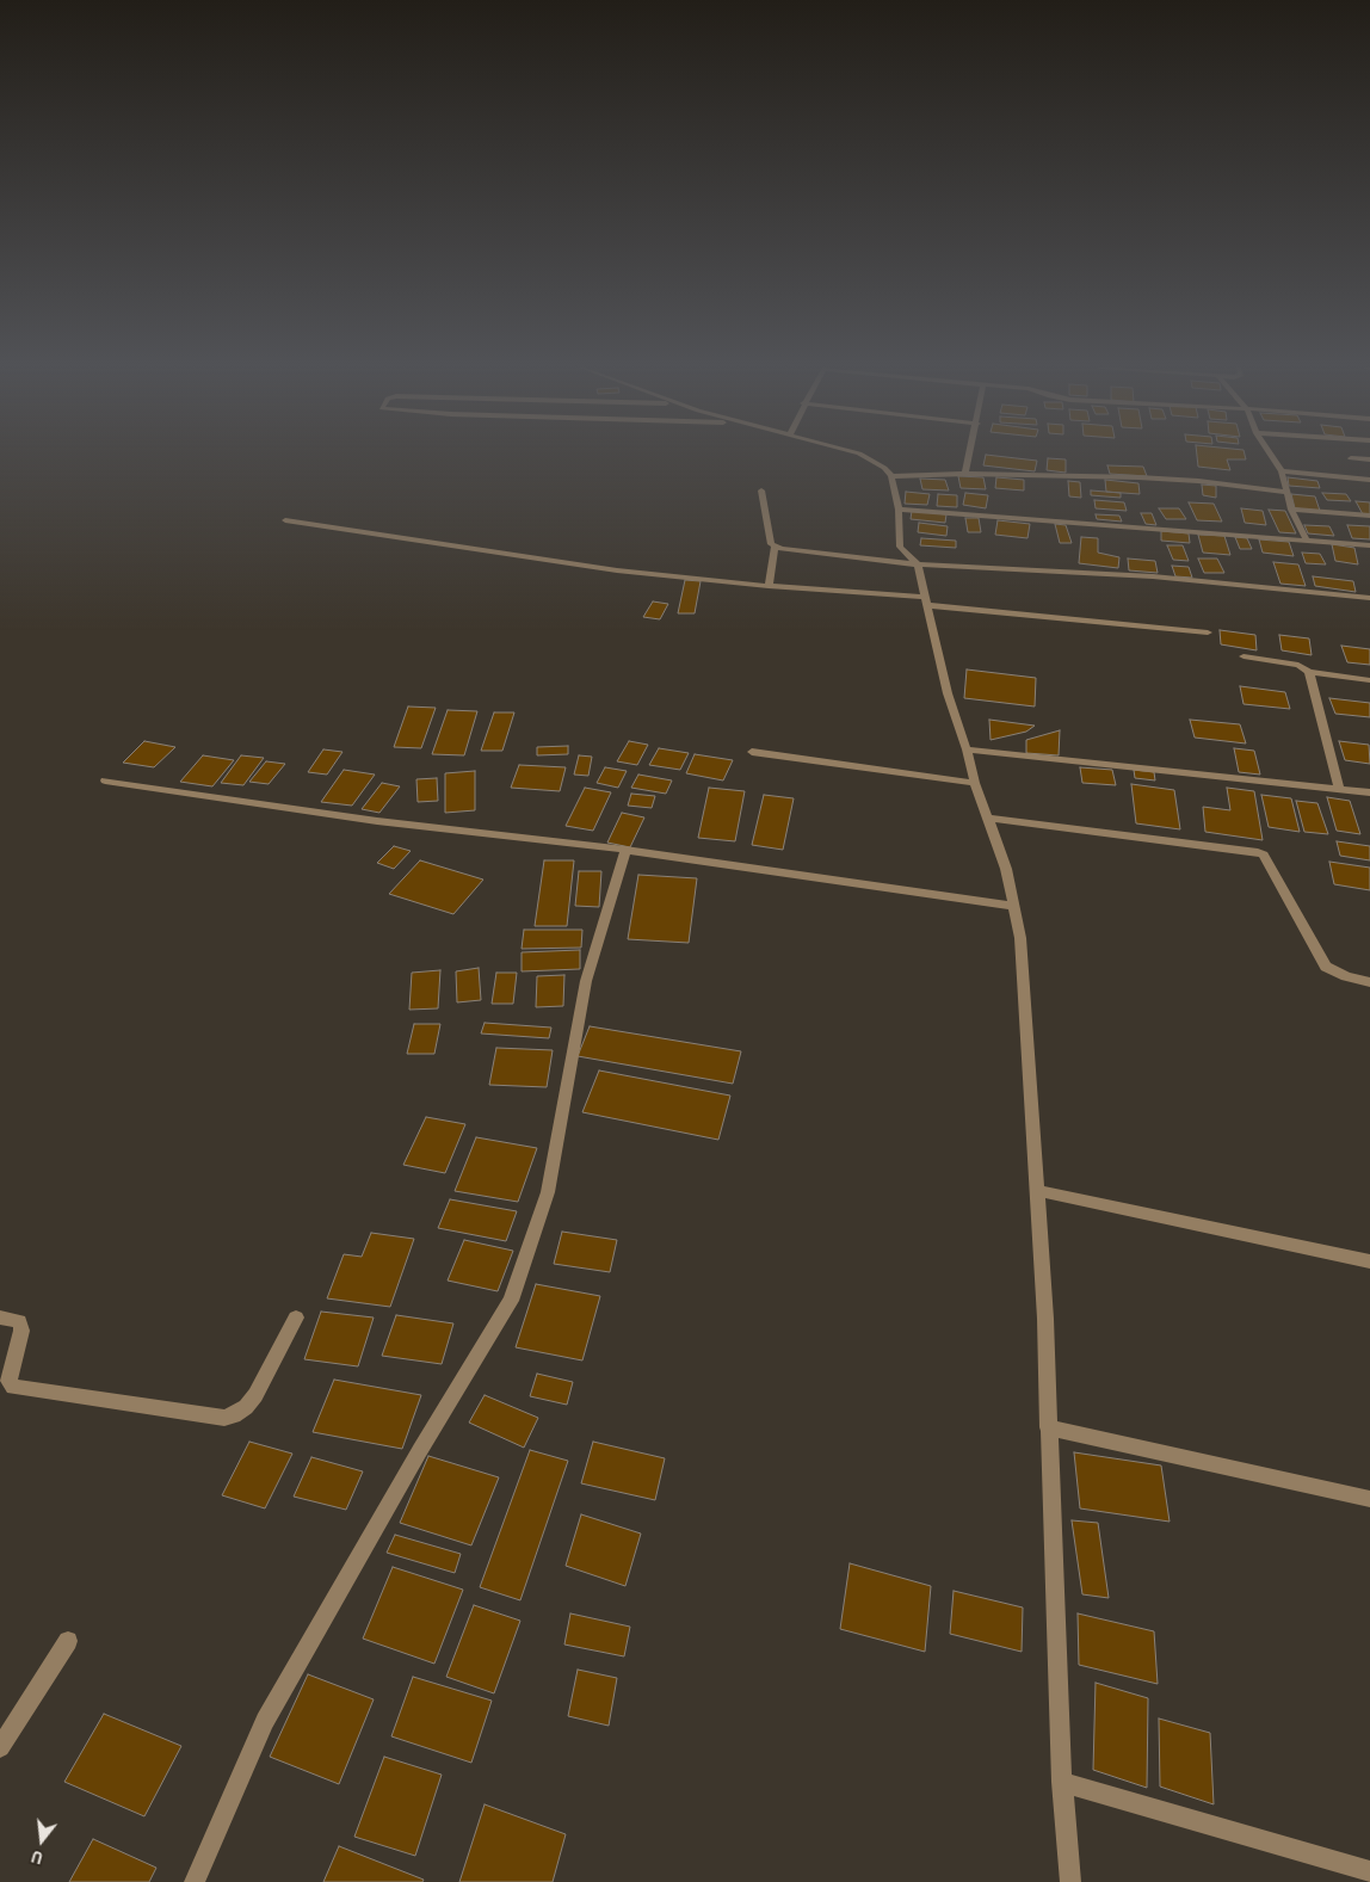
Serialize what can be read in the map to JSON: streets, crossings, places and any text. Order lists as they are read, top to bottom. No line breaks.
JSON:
{"north":"bottom"}
